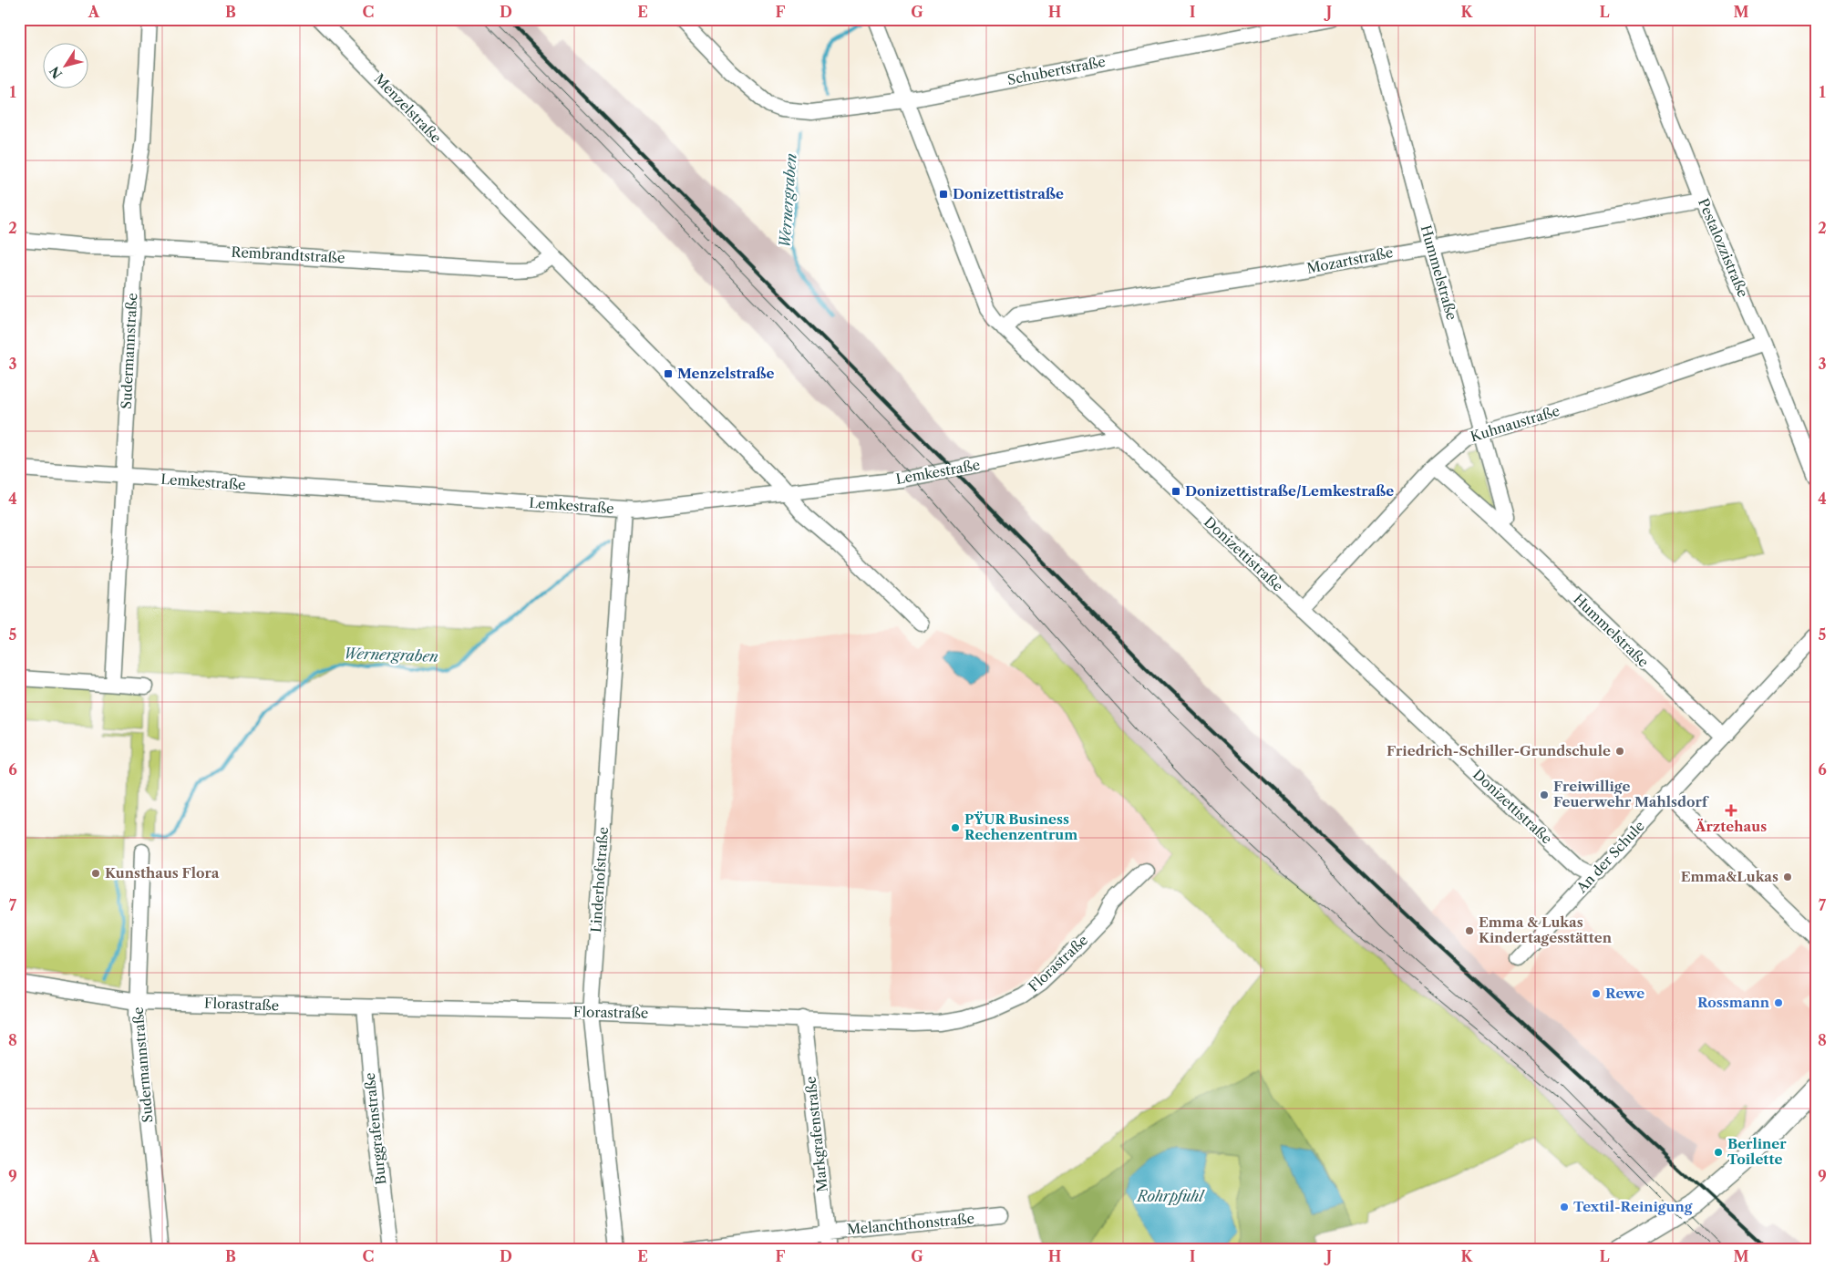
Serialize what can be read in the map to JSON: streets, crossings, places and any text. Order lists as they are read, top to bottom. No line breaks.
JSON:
{"streets":{"street":["Schubertstraße","Menzelstraße","Pestalozzistraße","Rembrandtstraße","Mozartstraße","Hummelstraße","Sudermannstraße","Kuhnaustraße","Lemkestraße","Donizettistraße","An der Schule","Linderhofstraße","Florastraße","Burggrafenstraße","Markgrafenstraße","Melanchthonstraße"]},"crossings":[["Schubertstraße","Donizettistraße"],["Menzelstraße","Rembrandtstraße"],["Menzelstraße","Lemkestraße"],["Pestalozzistraße","Mozartstraße"],["Pestalozzistraße","Kuhnaustraße"],["Rembrandtstraße","Sudermannstraße"],["Mozartstraße","Hummelstraße"],["Mozartstraße","Donizettistraße"],["Hummelstraße","Kuhnaustraße"],["Hummelstraße","An der Schule"],["Sudermannstraße","Lemkestraße"],["Sudermannstraße","Florastraße"],["Kuhnaustraße","Donizettistraße"],["Lemkestraße","Donizettistraße"],["Lemkestraße","Linderhofstraße"],["Donizettistraße","An der Schule"],["Linderhofstraße","Florastraße"],["Florastraße","Burggrafenstraße"],["Florastraße","Markgrafenstraße"],["Markgrafenstraße","Melanchthonstraße"]],"water":["Wernergraben","Rohrpfuhl"],"places":{"transit":["Donizettistraße","Menzelstraße","Donizettistraße/Lemkestraße"],"other":["Friedrich-Schiller-Grundschule","Freiwillige Feuerwehr Mahlsdorf","PŸUR Business Rechenzentrum","Kunsthaus Flora","Emma&Lukas","Emma & Lukas Kindertagesstätten","Rewe","Rossmann","Berliner Toilette","Textil-Reinigung"],"health":["Ärztehaus"]},"north":"bottom left","grid":{"columns":["A","B","C","D","E","F","G","H","I","J","K","L","M"],"rows":["1","2","3","4","5","6","7","8","9"]}}
